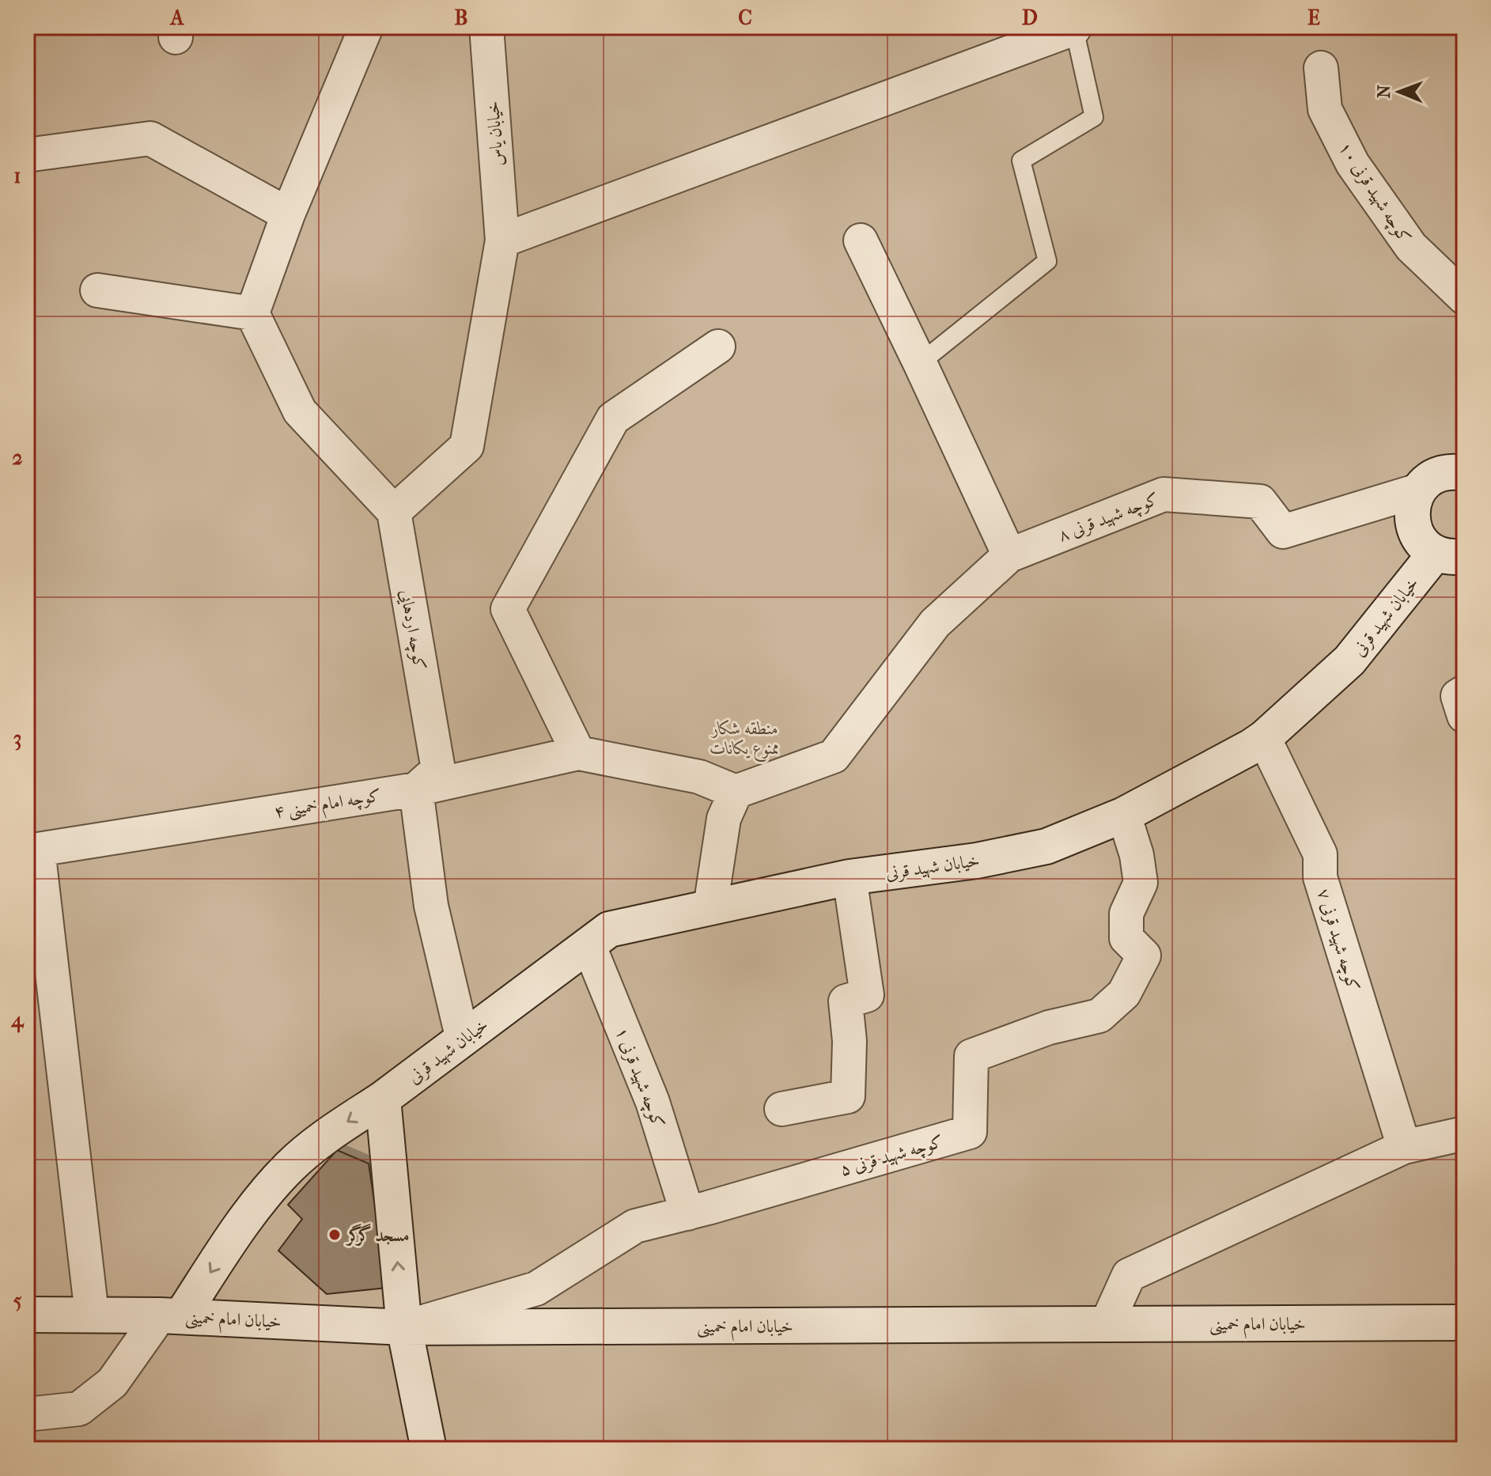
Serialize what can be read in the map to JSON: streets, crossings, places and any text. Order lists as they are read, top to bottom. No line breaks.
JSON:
{"streets":{"main road":["خیابان شهید قرنی","خیابان امام خمینی"],"street":["خیابان یاس","کوچه شهید قرنی ۱۰","کوچه شهید قرنی ۸","کوچه اردهایی","کوچه امام خمینی ۴","کوچه شهید قرنی ۷","کوچه شهید قرنی ۱","کوچه شهید قرنی ۵"]},"crossings":[["خیابان شهید قرنی","کوچه شهید قرنی ۷"],["خیابان شهید قرنی","کوچه شهید قرنی ۱"],["خیابان شهید قرنی","کوچه شهید قرنی ۵"],["خیابان شهید قرنی","خیابان امام خمینی"],["کوچه اردهایی","کوچه امام خمینی ۴"],["کوچه امام خمینی ۴","خیابان امام خمینی"],["کوچه شهید قرنی ۱","کوچه شهید قرنی ۵"],["کوچه شهید قرنی ۵","خیابان امام خمینی"]],"parks":["منطقه شکار ممنوع یکانات"],"places":["مسجد گرگر"],"north":"left","grid":{"columns":["A","B","C","D","E"],"rows":["1","2","3","4","5"]}}
